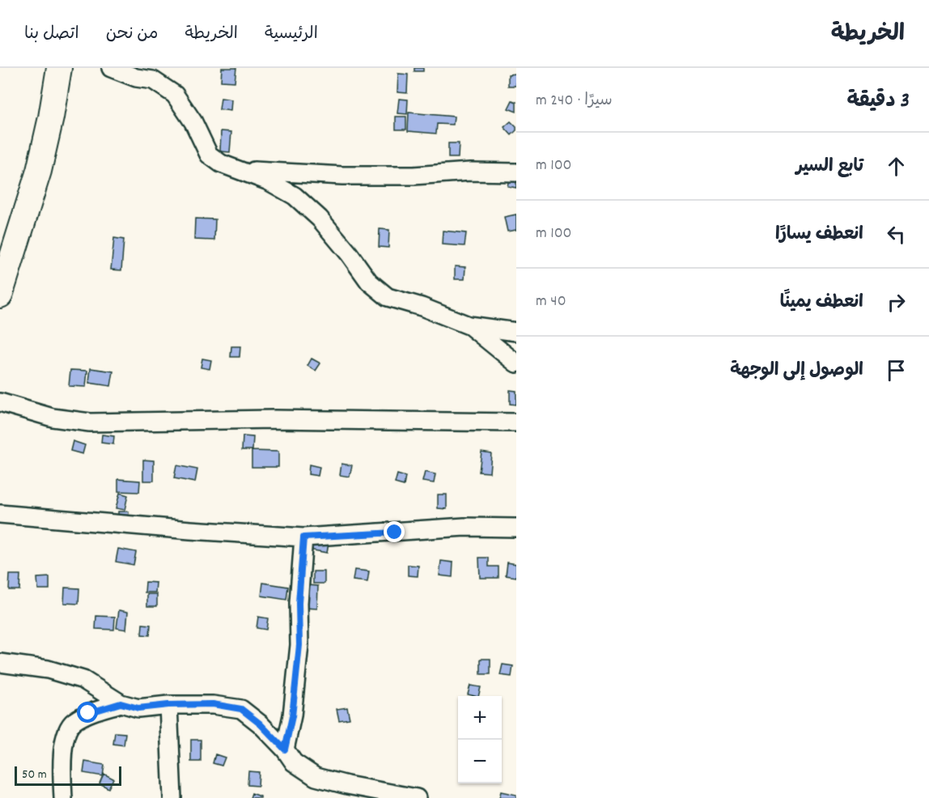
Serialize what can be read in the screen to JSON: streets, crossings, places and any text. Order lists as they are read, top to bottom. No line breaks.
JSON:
{"scale_bar":"50 m","page":{"header":"الخريطة","nav":["الرئيسية","الخريطة","من نحن","اتصل بنا"],"heading":["3 دقيقة","سيرًا · 240 m"],"list":[["تابع السير","100 m"],["انعطف يسارًا","100 m"],["انعطف يمينًا","40 m"],"الوصول إلى الوجهة"],"map_buttons":["+","−"],"scale":"50 m"}}
